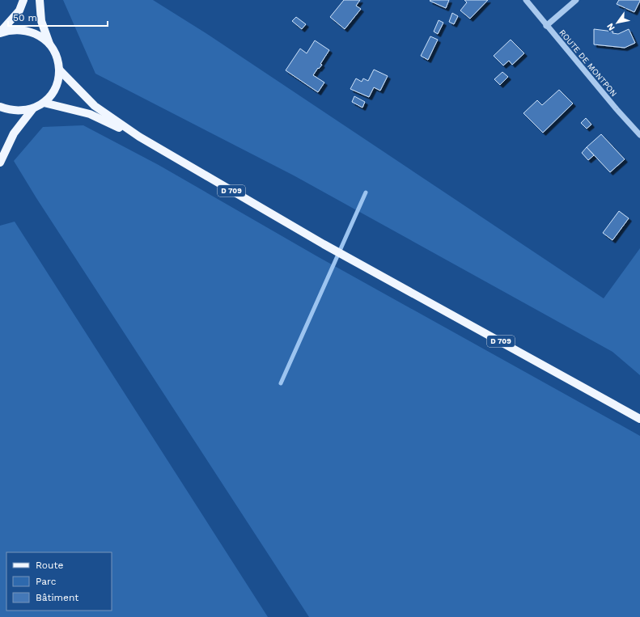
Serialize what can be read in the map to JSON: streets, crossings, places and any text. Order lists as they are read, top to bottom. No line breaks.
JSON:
{"streets":{"main road":["D 709"],"street":["ROUTE DE MONTPON"]},"legend":["Route","Parc","Bâtiment"],"scale_bar":"50 m","north":"bottom left"}
